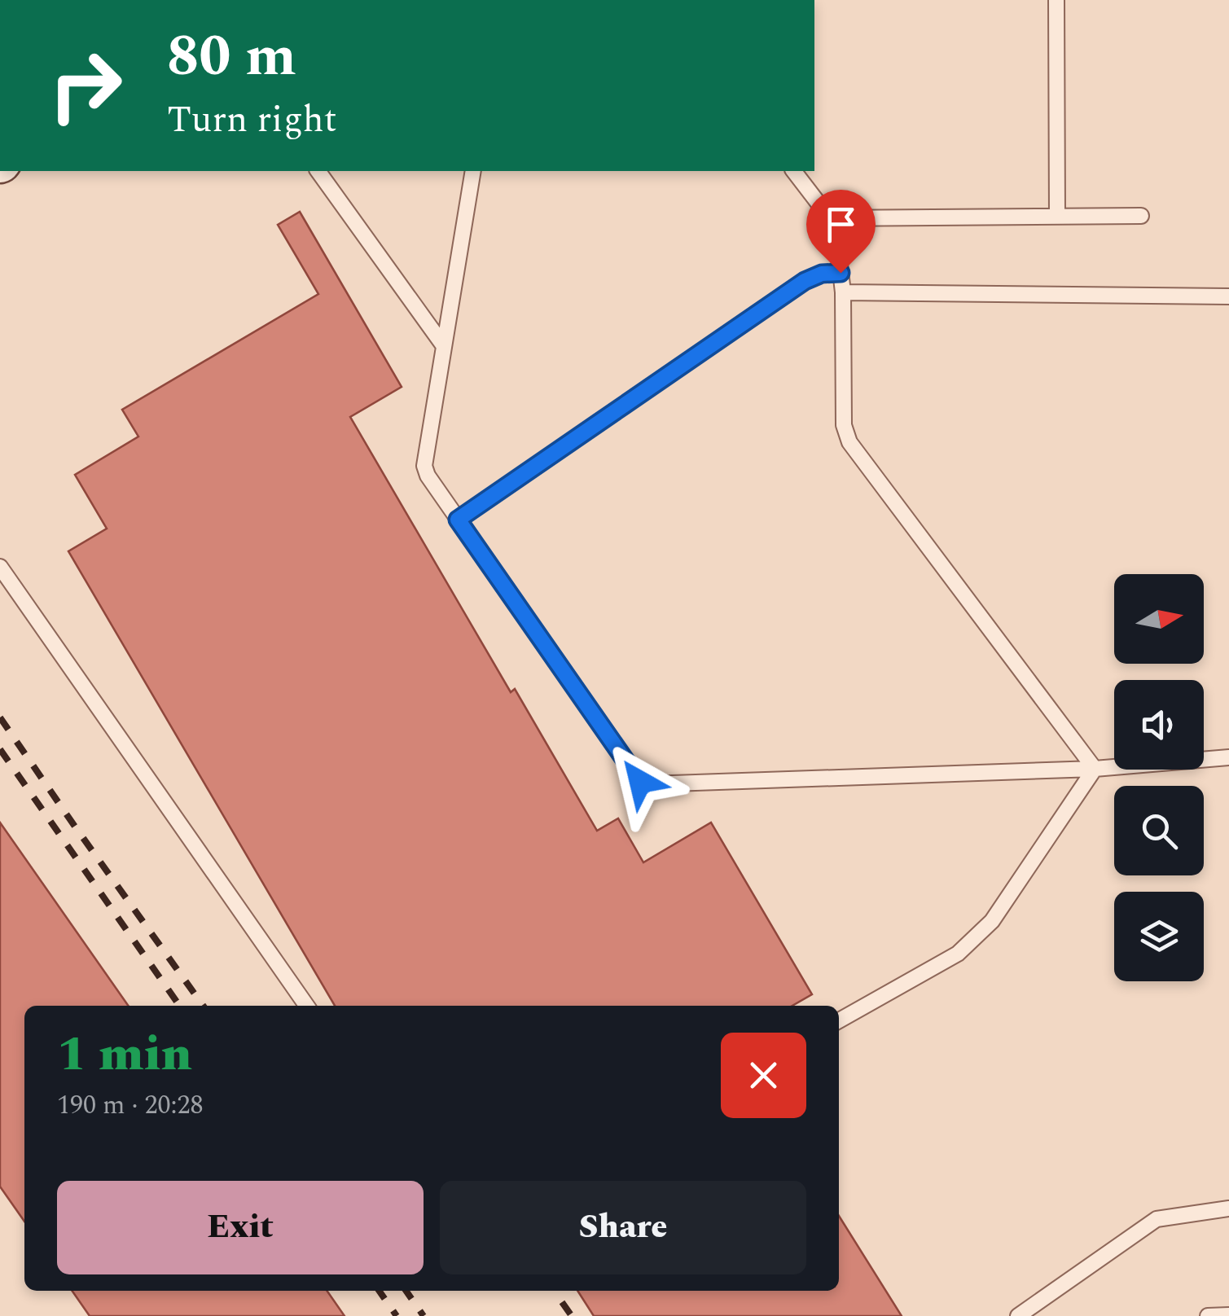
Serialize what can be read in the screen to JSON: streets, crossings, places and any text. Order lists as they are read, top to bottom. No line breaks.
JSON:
{"north":"right","page":{"turn":["80 m","Turn right"],"heading":["1 min","190 m · 20:28"],"buttons":["Exit","Share"]}}
